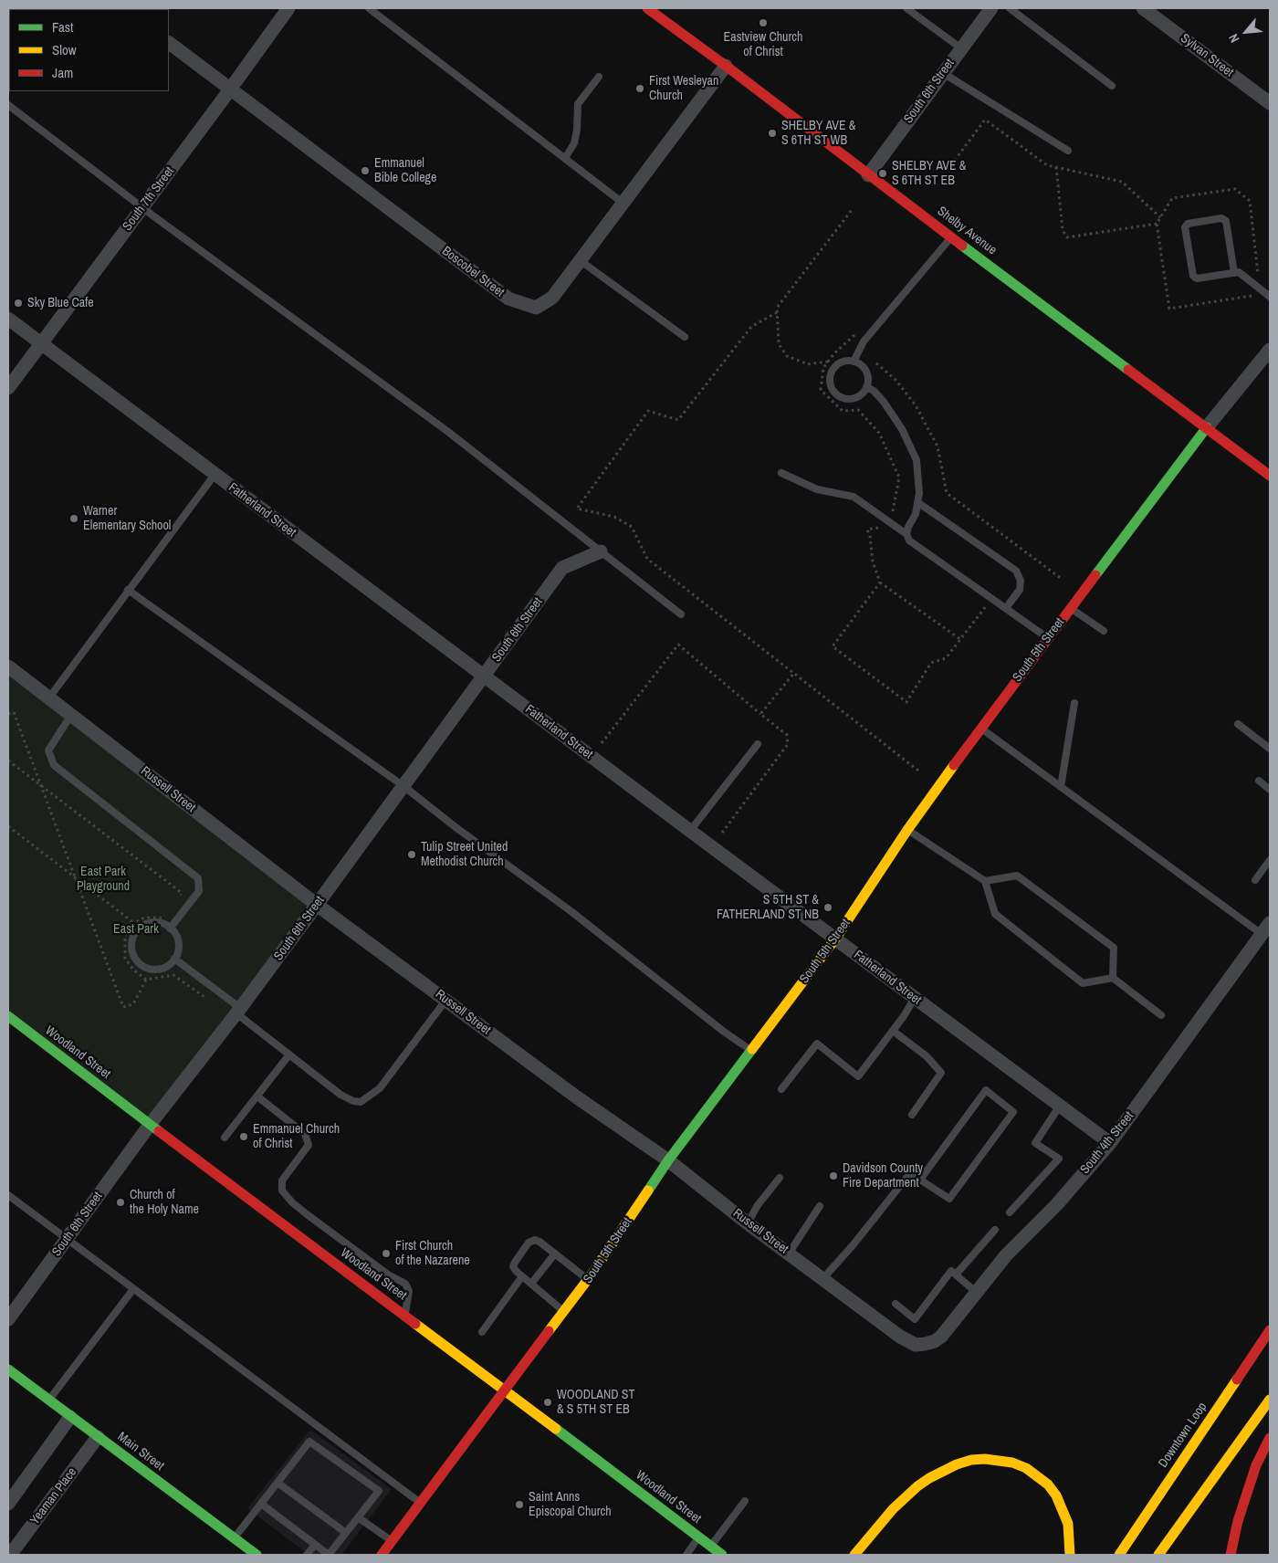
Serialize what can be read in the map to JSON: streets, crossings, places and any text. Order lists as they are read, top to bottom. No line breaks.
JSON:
{"streets":{"main road":["Shelby Avenue","South 5th Street","Woodland Street","Downtown Loop","Main Street"],"street":["Sylvan Street","South 6th Street","South 7th Street","Boscobel Street","Fatherland Street","Russell Street","South 4th Street","Yeaman Place"]},"crossings":[["South 6th Street","Shelby Avenue"],["South 6th Street","Fatherland Street"],["South 6th Street","Russell Street"],["South 6th Street","Woodland Street"],["South 7th Street","Boscobel Street"],["South 7th Street","Fatherland Street"],["Shelby Avenue","Boscobel Street"],["Shelby Avenue","South 5th Street"],["Fatherland Street","South 5th Street"],["Fatherland Street","South 4th Street"],["South 5th Street","Russell Street"],["South 5th Street","Woodland Street"],["Russell Street","South 4th Street"],["Main Street","Yeaman Place"]],"parks":["East Park Playground","East Park"],"places":["Eastview Church of Christ","First Wesleyan Church","SHELBY AVE & S 6TH ST WB","Emmanuel Bible College","SHELBY AVE & S 6TH ST EB","Sky Blue Cafe","Warner Elementary School","Tulip Street United Methodist Church","S 5TH ST & FATHERLAND ST NB","Emmanuel Church of Christ","Davidson County Fire Department","Church of the Holy Name","First Church of the Nazarene","WOODLAND ST & S 5TH ST EB","Saint Anns Episcopal Church"],"legend":["Fast","Slow","Jam"],"north":"bottom left"}
